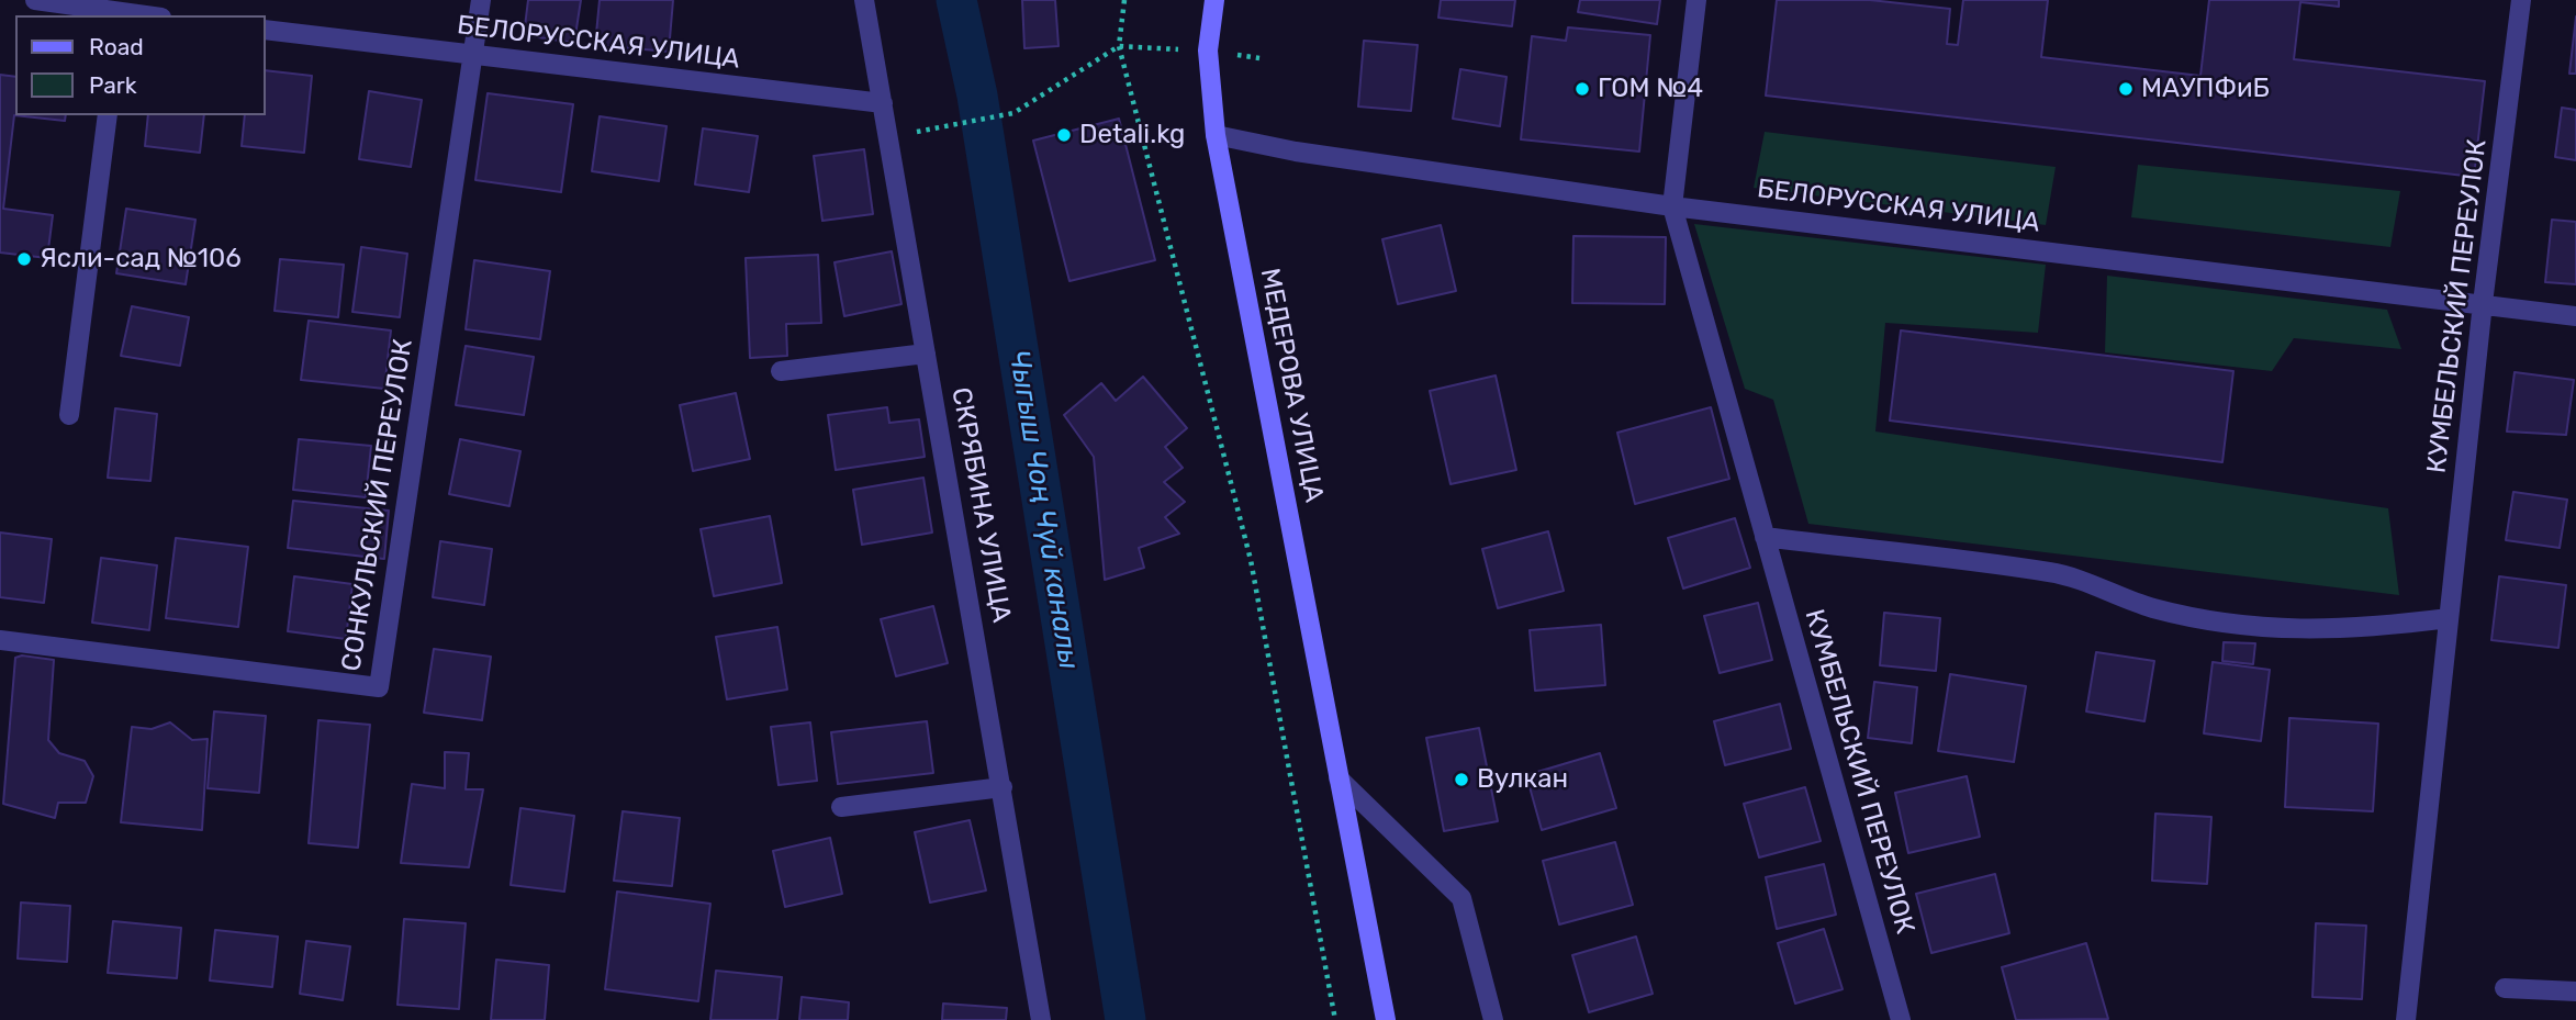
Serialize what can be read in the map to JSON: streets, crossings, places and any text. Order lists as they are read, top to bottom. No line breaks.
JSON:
{"streets":{"main road":["МЕДЕРОВА УЛИЦА"],"street":["БЕЛОРУССКАЯ УЛИЦА","КУМБЕЛЬСКИЙ ПЕРЕУЛОК","СОНКУЛЬСКИЙ ПЕРЕУЛОК","СКРЯБИНА УЛИЦА"]},"crossings":[["БЕЛОРУССКАЯ УЛИЦА","КУМБЕЛЬСКИЙ ПЕРЕУЛОК"],["БЕЛОРУССКАЯ УЛИЦА","МЕДЕРОВА УЛИЦА"],["БЕЛОРУССКАЯ УЛИЦА","СОНКУЛЬСКИЙ ПЕРЕУЛОК"],["БЕЛОРУССКАЯ УЛИЦА","СКРЯБИНА УЛИЦА"]],"water":["Чыгыш Чоң Чүй каналы"],"places":["ГОМ №4","МАУПФиБ","Detali.kg","Ясли-сад №106","Вулкан"],"legend":["Road","Park"]}
